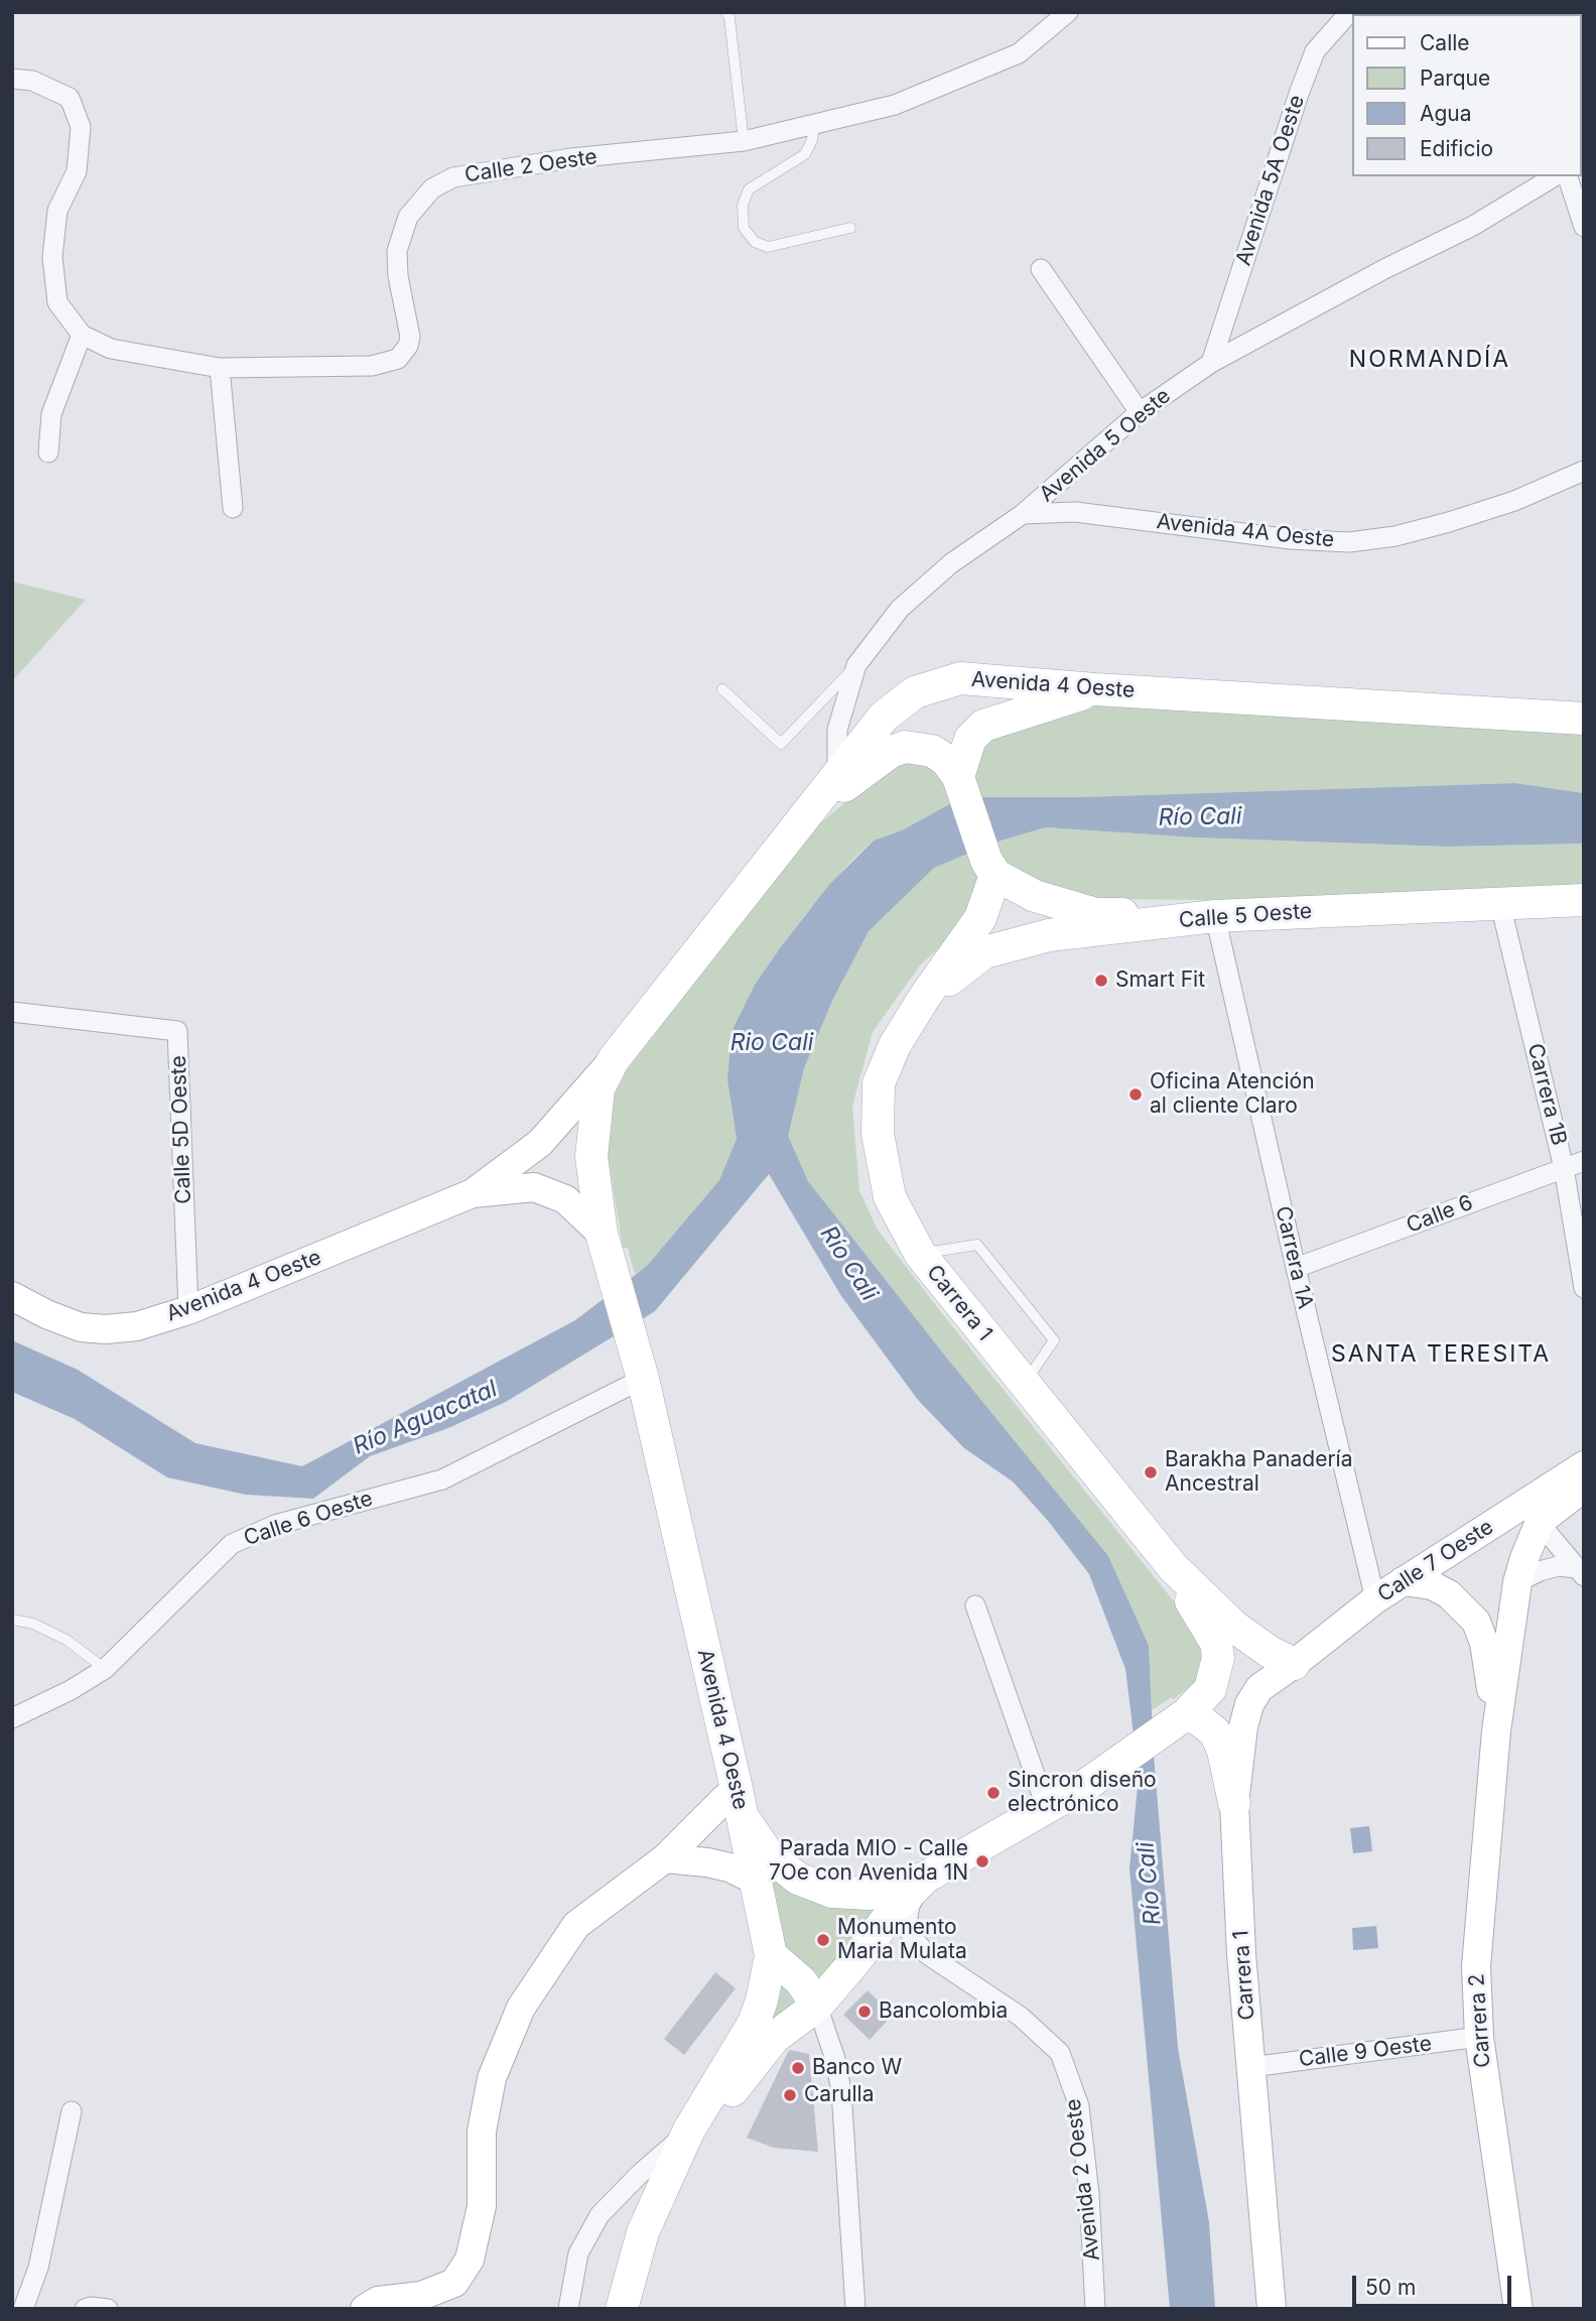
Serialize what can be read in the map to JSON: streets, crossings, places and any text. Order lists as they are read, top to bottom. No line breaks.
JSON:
{"streets":{"main road":["Avenida 4 Oeste","Calle 5 Oeste","Carrera 1"],"street":["Calle 2 Oeste","Avenida 5A Oeste","Avenida 5 Oeste","Avenida 4A Oeste","Carrera 1B","Calle 5D Oeste","Calle 6","Carrera 1A","Calle 6 Oeste","Calle 7 Oeste","Carrera 2","Calle 9 Oeste","Avenida 2 Oeste"]},"crossings":[["Avenida 5A Oeste","Avenida 5 Oeste"],["Avenida 5 Oeste","Avenida 4A Oeste"],["Avenida 5 Oeste","Avenida 4 Oeste"],["Avenida 4 Oeste","Calle 5D Oeste"],["Avenida 4 Oeste","Calle 6 Oeste"],["Avenida 4 Oeste","Avenida 2 Oeste"],["Calle 5 Oeste","Carrera 1B"],["Calle 5 Oeste","Carrera 1A"],["Calle 5 Oeste","Carrera 1"],["Carrera 1B","Calle 6"],["Calle 6","Carrera 1A"],["Carrera 1A","Calle 7 Oeste"],["Carrera 1","Calle 7 Oeste"],["Carrera 1","Calle 9 Oeste"],["Calle 7 Oeste","Carrera 2"],["Carrera 2","Calle 9 Oeste"]],"districts":["NORMANDÍA","SANTA TERESITA"],"water":["Río Cali","Rio Cali","Río Aguacatal"],"places":["Smart Fit","Oficina Atención al cliente Claro","Barakha Panadería Ancestral","Sincron diseño electrónico","Parada MIO - Calle 7Oe con Avenida 1N","Monumento Maria Mulata","Bancolombia","Banco W","Carulla"],"legend":["Calle","Parque","Agua","Edificio"],"scale_bar":"50 m"}
